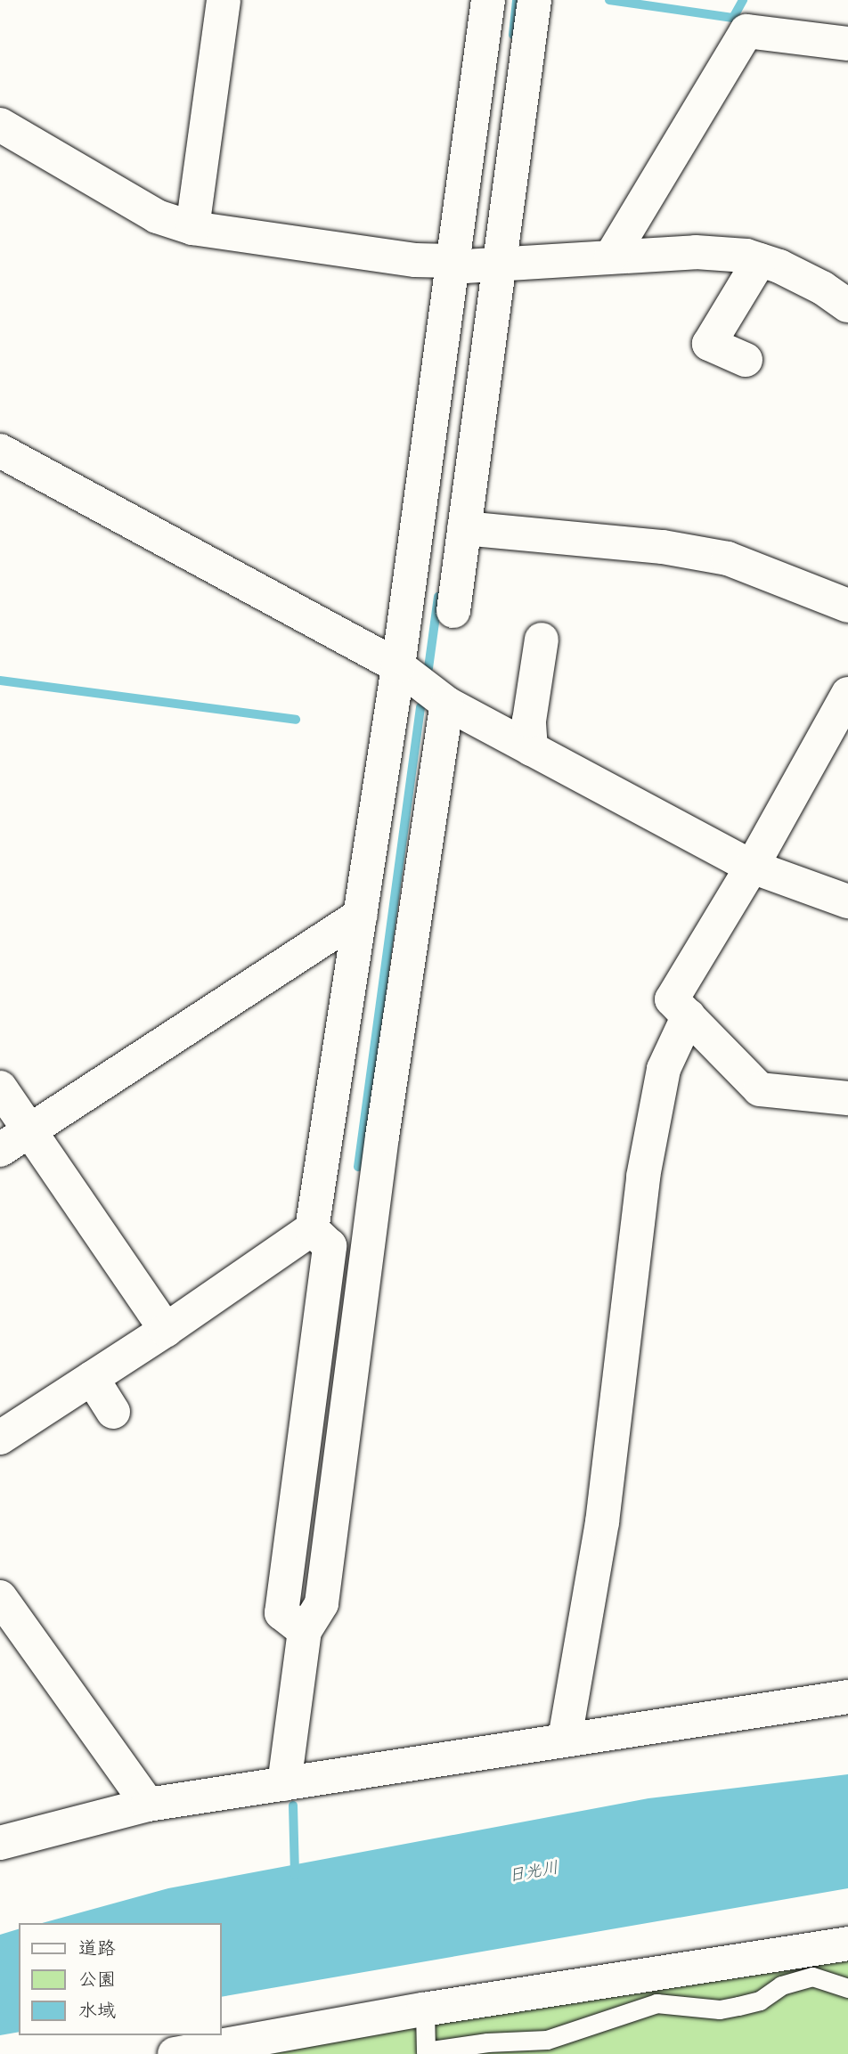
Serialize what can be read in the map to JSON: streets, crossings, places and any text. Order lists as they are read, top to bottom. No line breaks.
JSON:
{"water":["日光川"],"legend":["道路","公園","水域"]}
